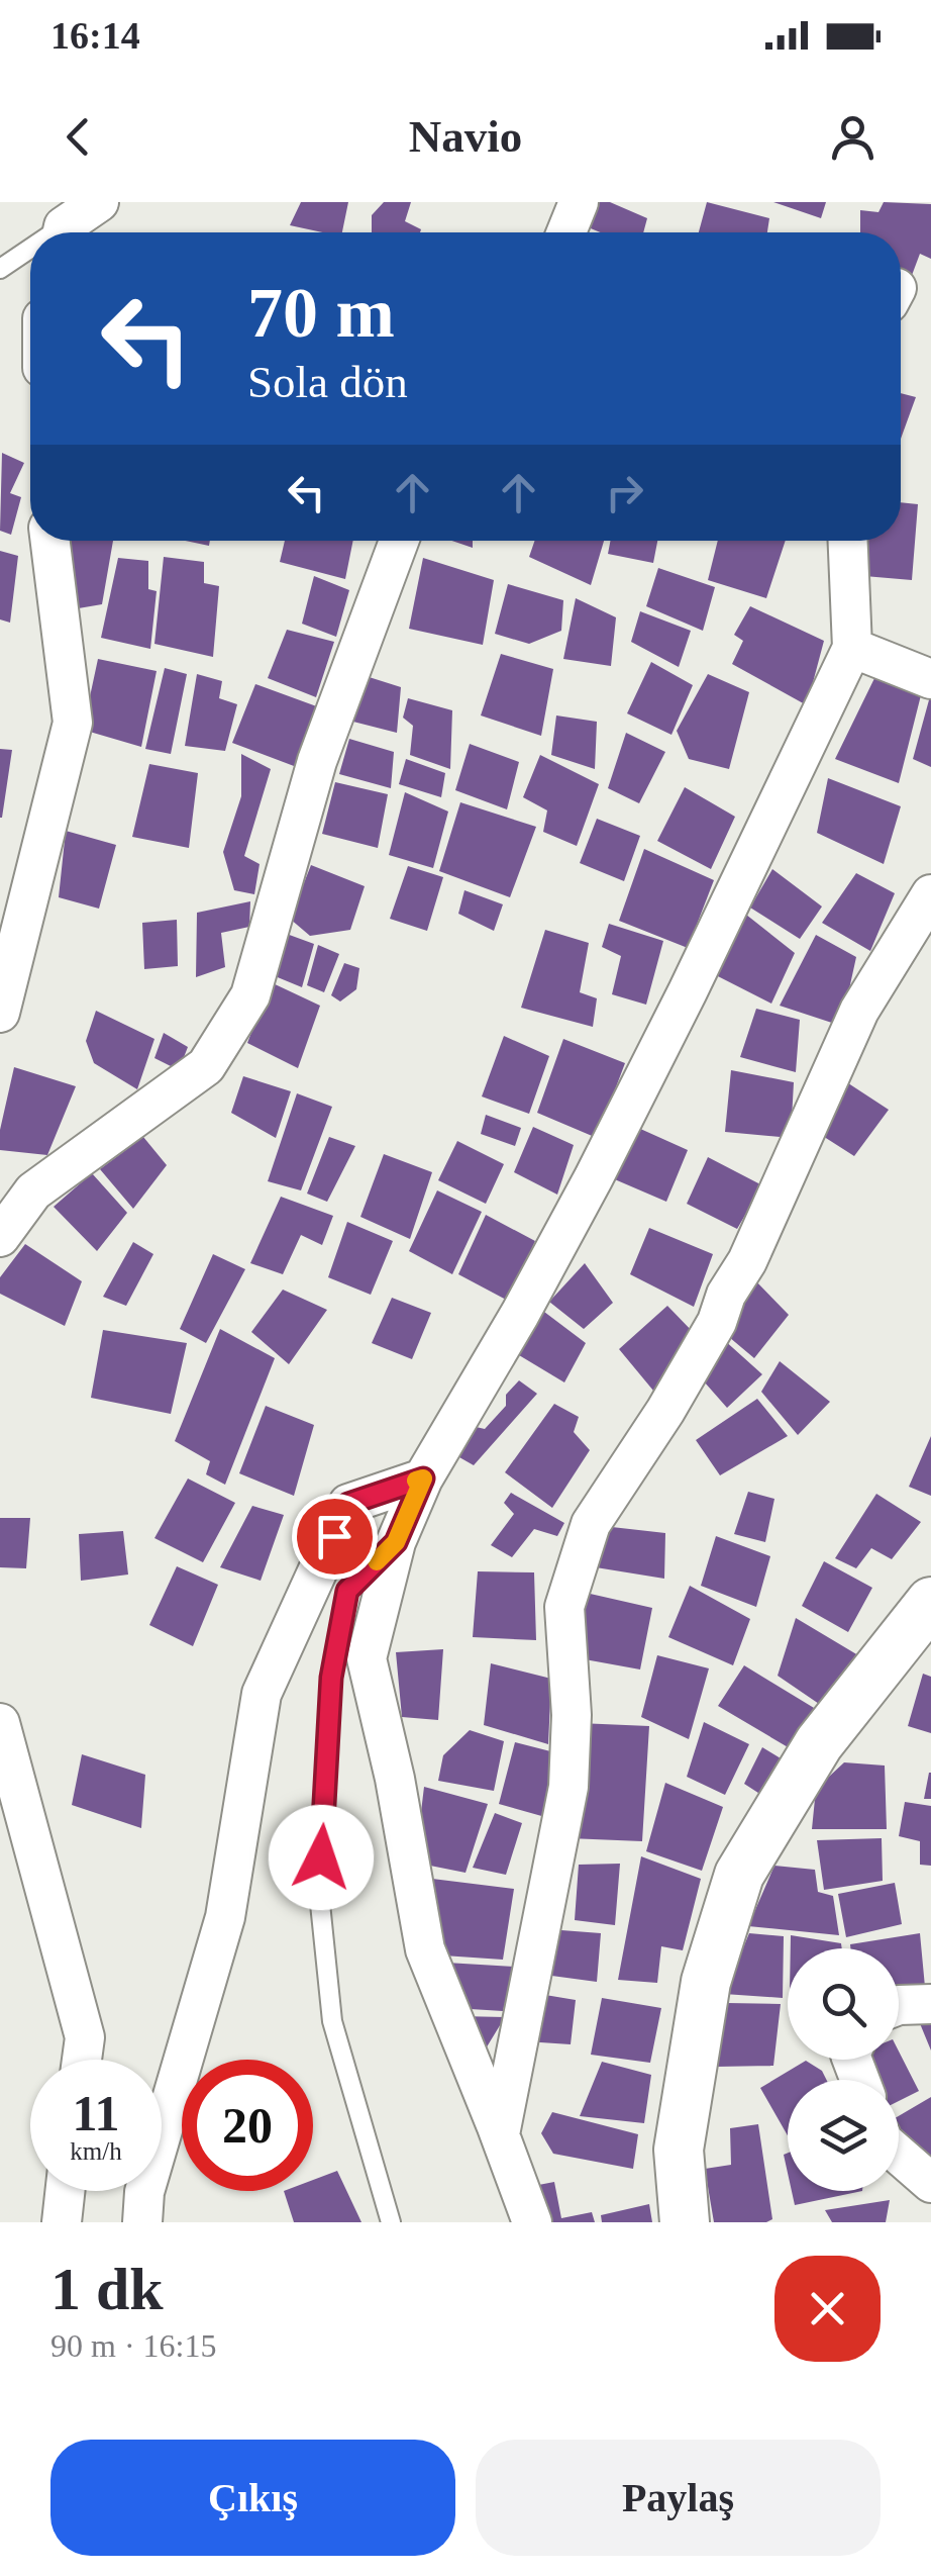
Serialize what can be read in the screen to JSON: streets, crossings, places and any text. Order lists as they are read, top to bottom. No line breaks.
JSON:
{"page":{"status":"16:14","header":"Navio","turn":["70 m","Sola dön"],"speed":"11 km/h","limit":"20","heading":["1 dk","90 m · 16:15"],"buttons":["Çıkış","Paylaş"]}}
